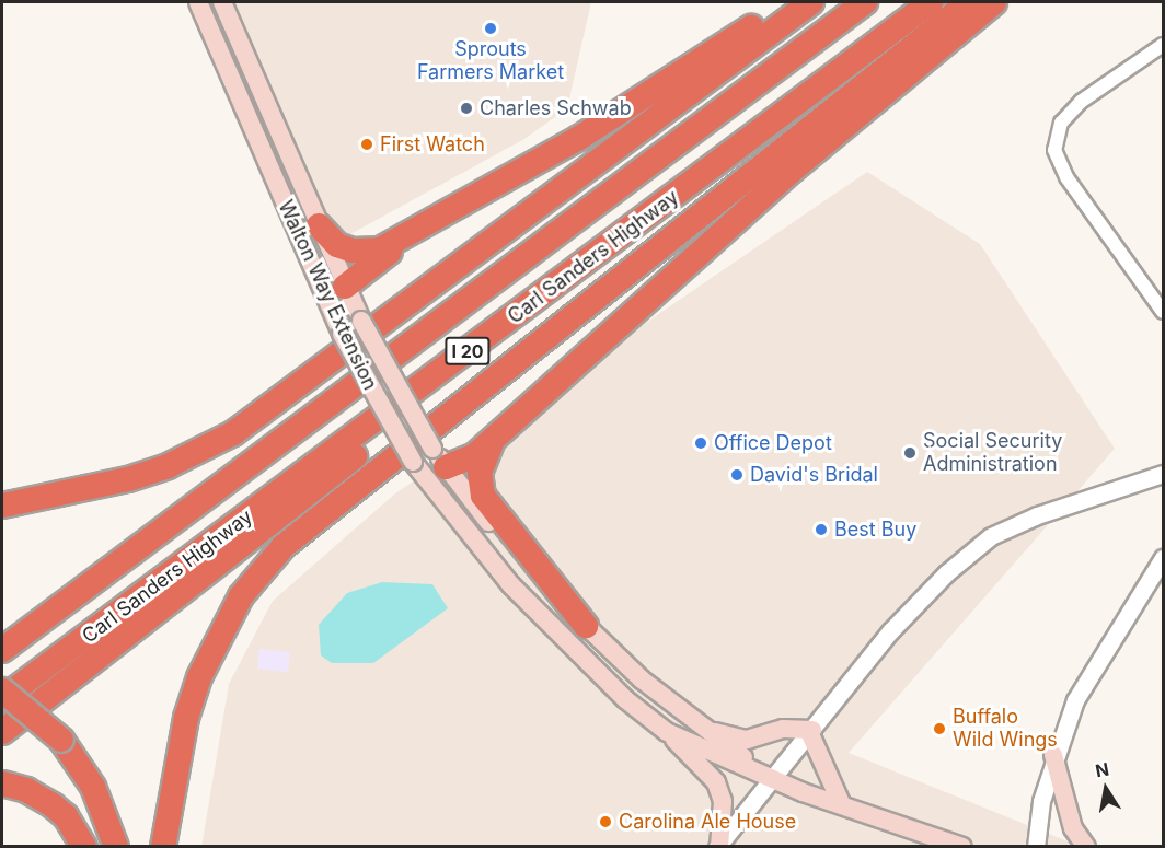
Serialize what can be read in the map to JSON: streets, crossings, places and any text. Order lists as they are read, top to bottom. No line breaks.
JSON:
{"streets":{"highway":["Carl Sanders Highway","I 20"],"main road":["Walton Way Extension"]},"places":["Sprouts Farmers Market","Charles Schwab","First Watch","Office Depot","Social Security Administration","David's Bridal","Best Buy","Buffalo Wild Wings","Carolina Ale House"],"north":"top"}
